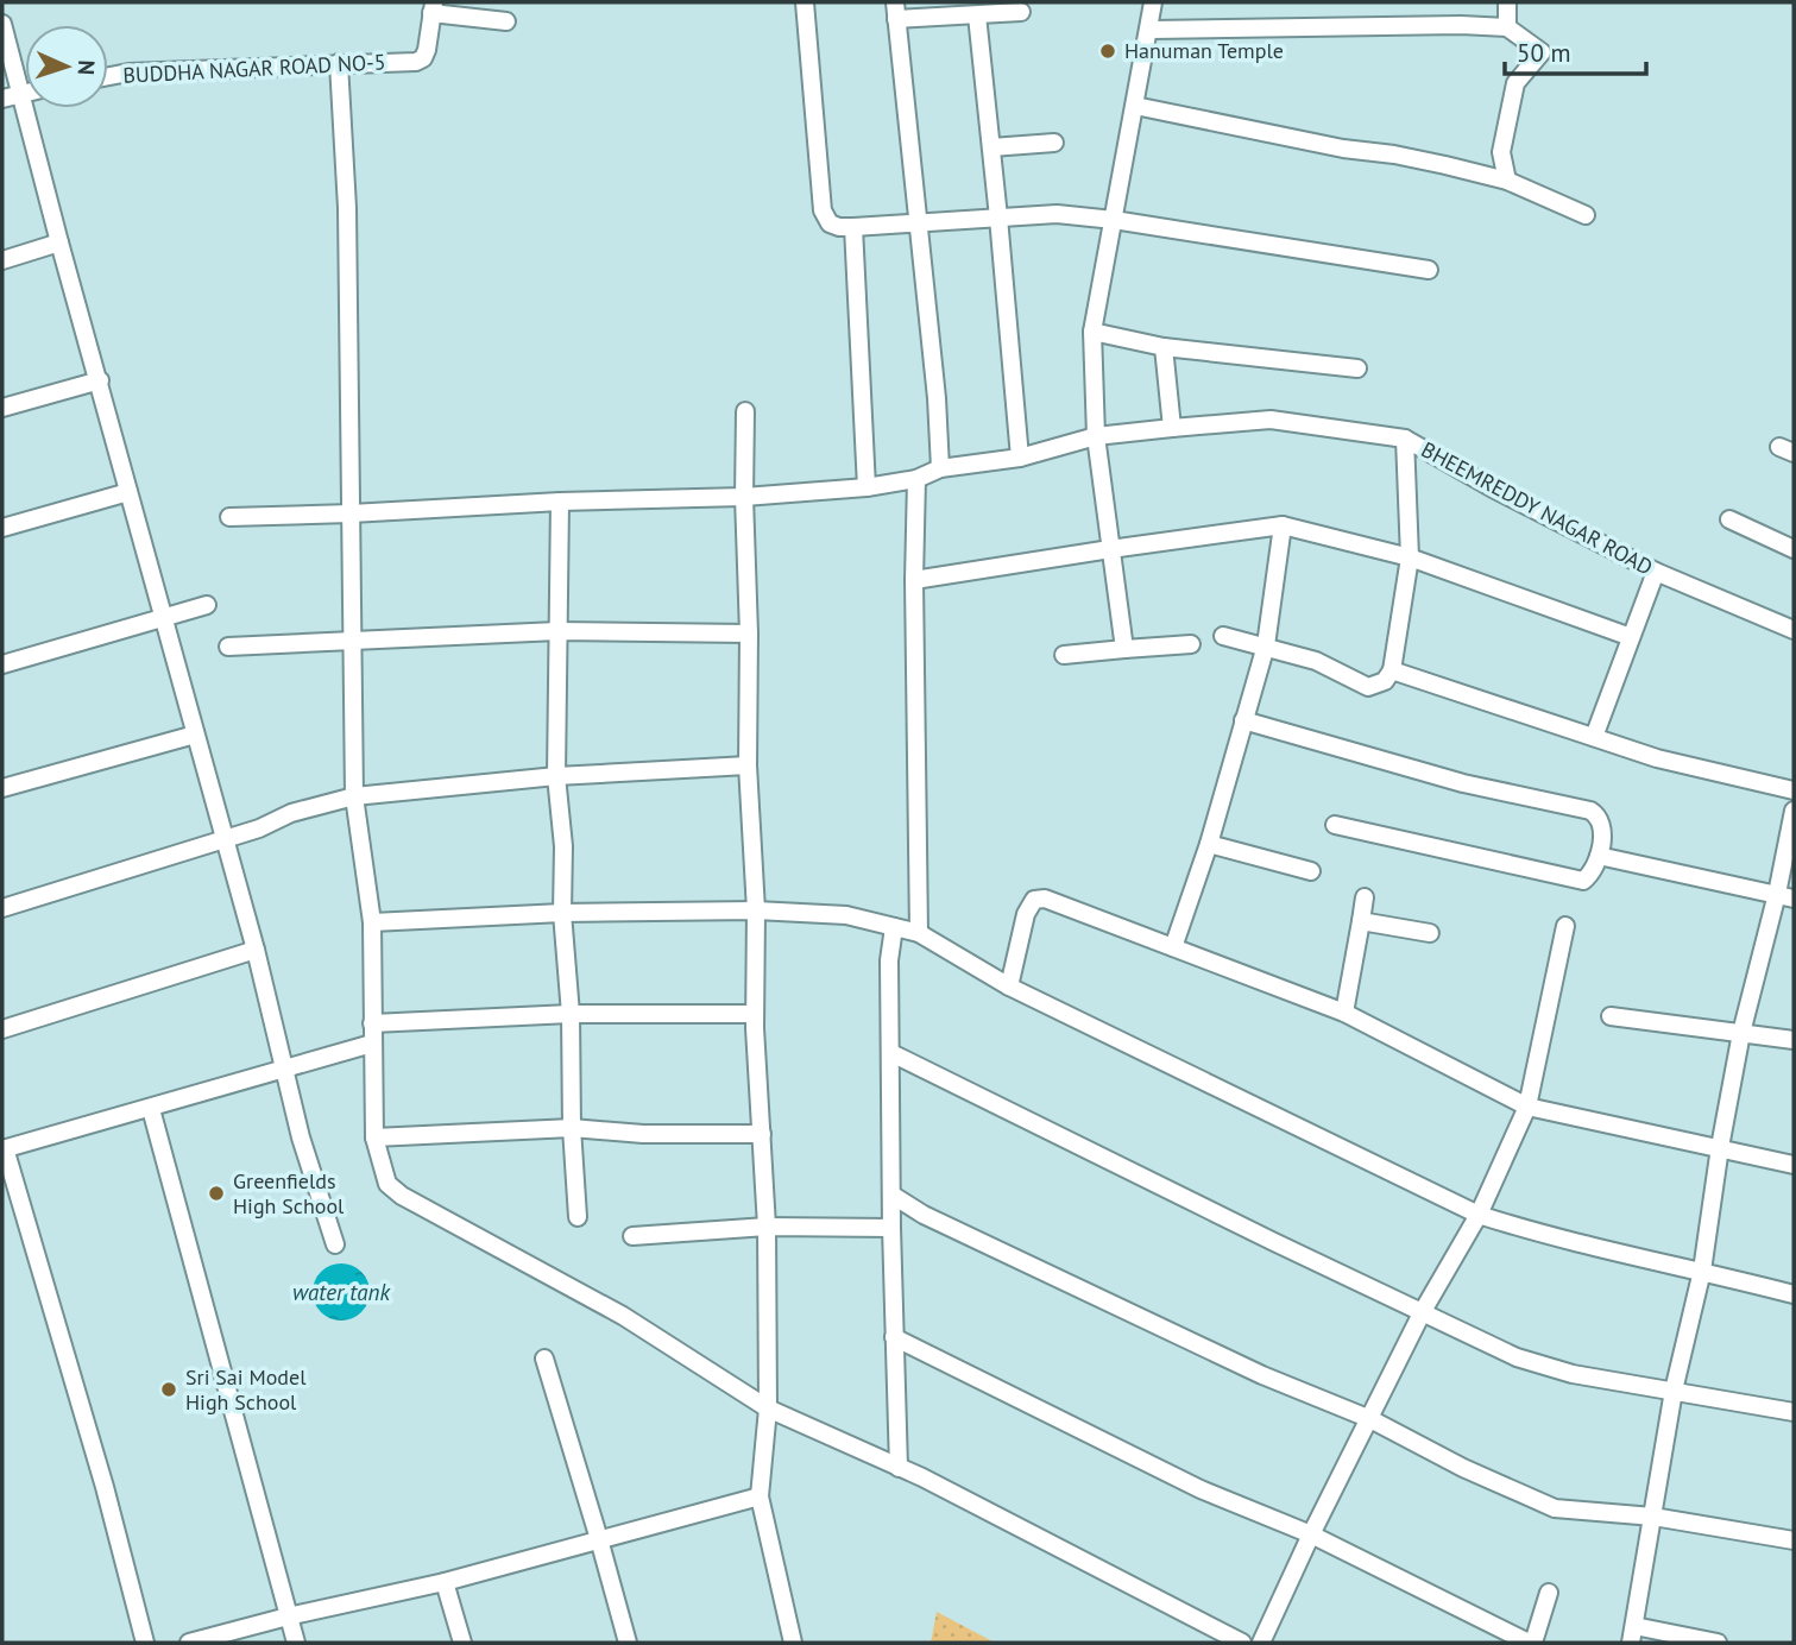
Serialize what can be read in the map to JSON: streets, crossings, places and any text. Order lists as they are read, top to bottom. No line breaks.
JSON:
{"streets":{"street":["BUDDHA NAGAR ROAD NO-5","BHEEMREDDY NAGAR ROAD"]},"water":["water tank"],"places":["Hanuman Temple","Greenfields High School","Sri Sai Model High School"],"scale_bar":"50 m","north":"right"}
